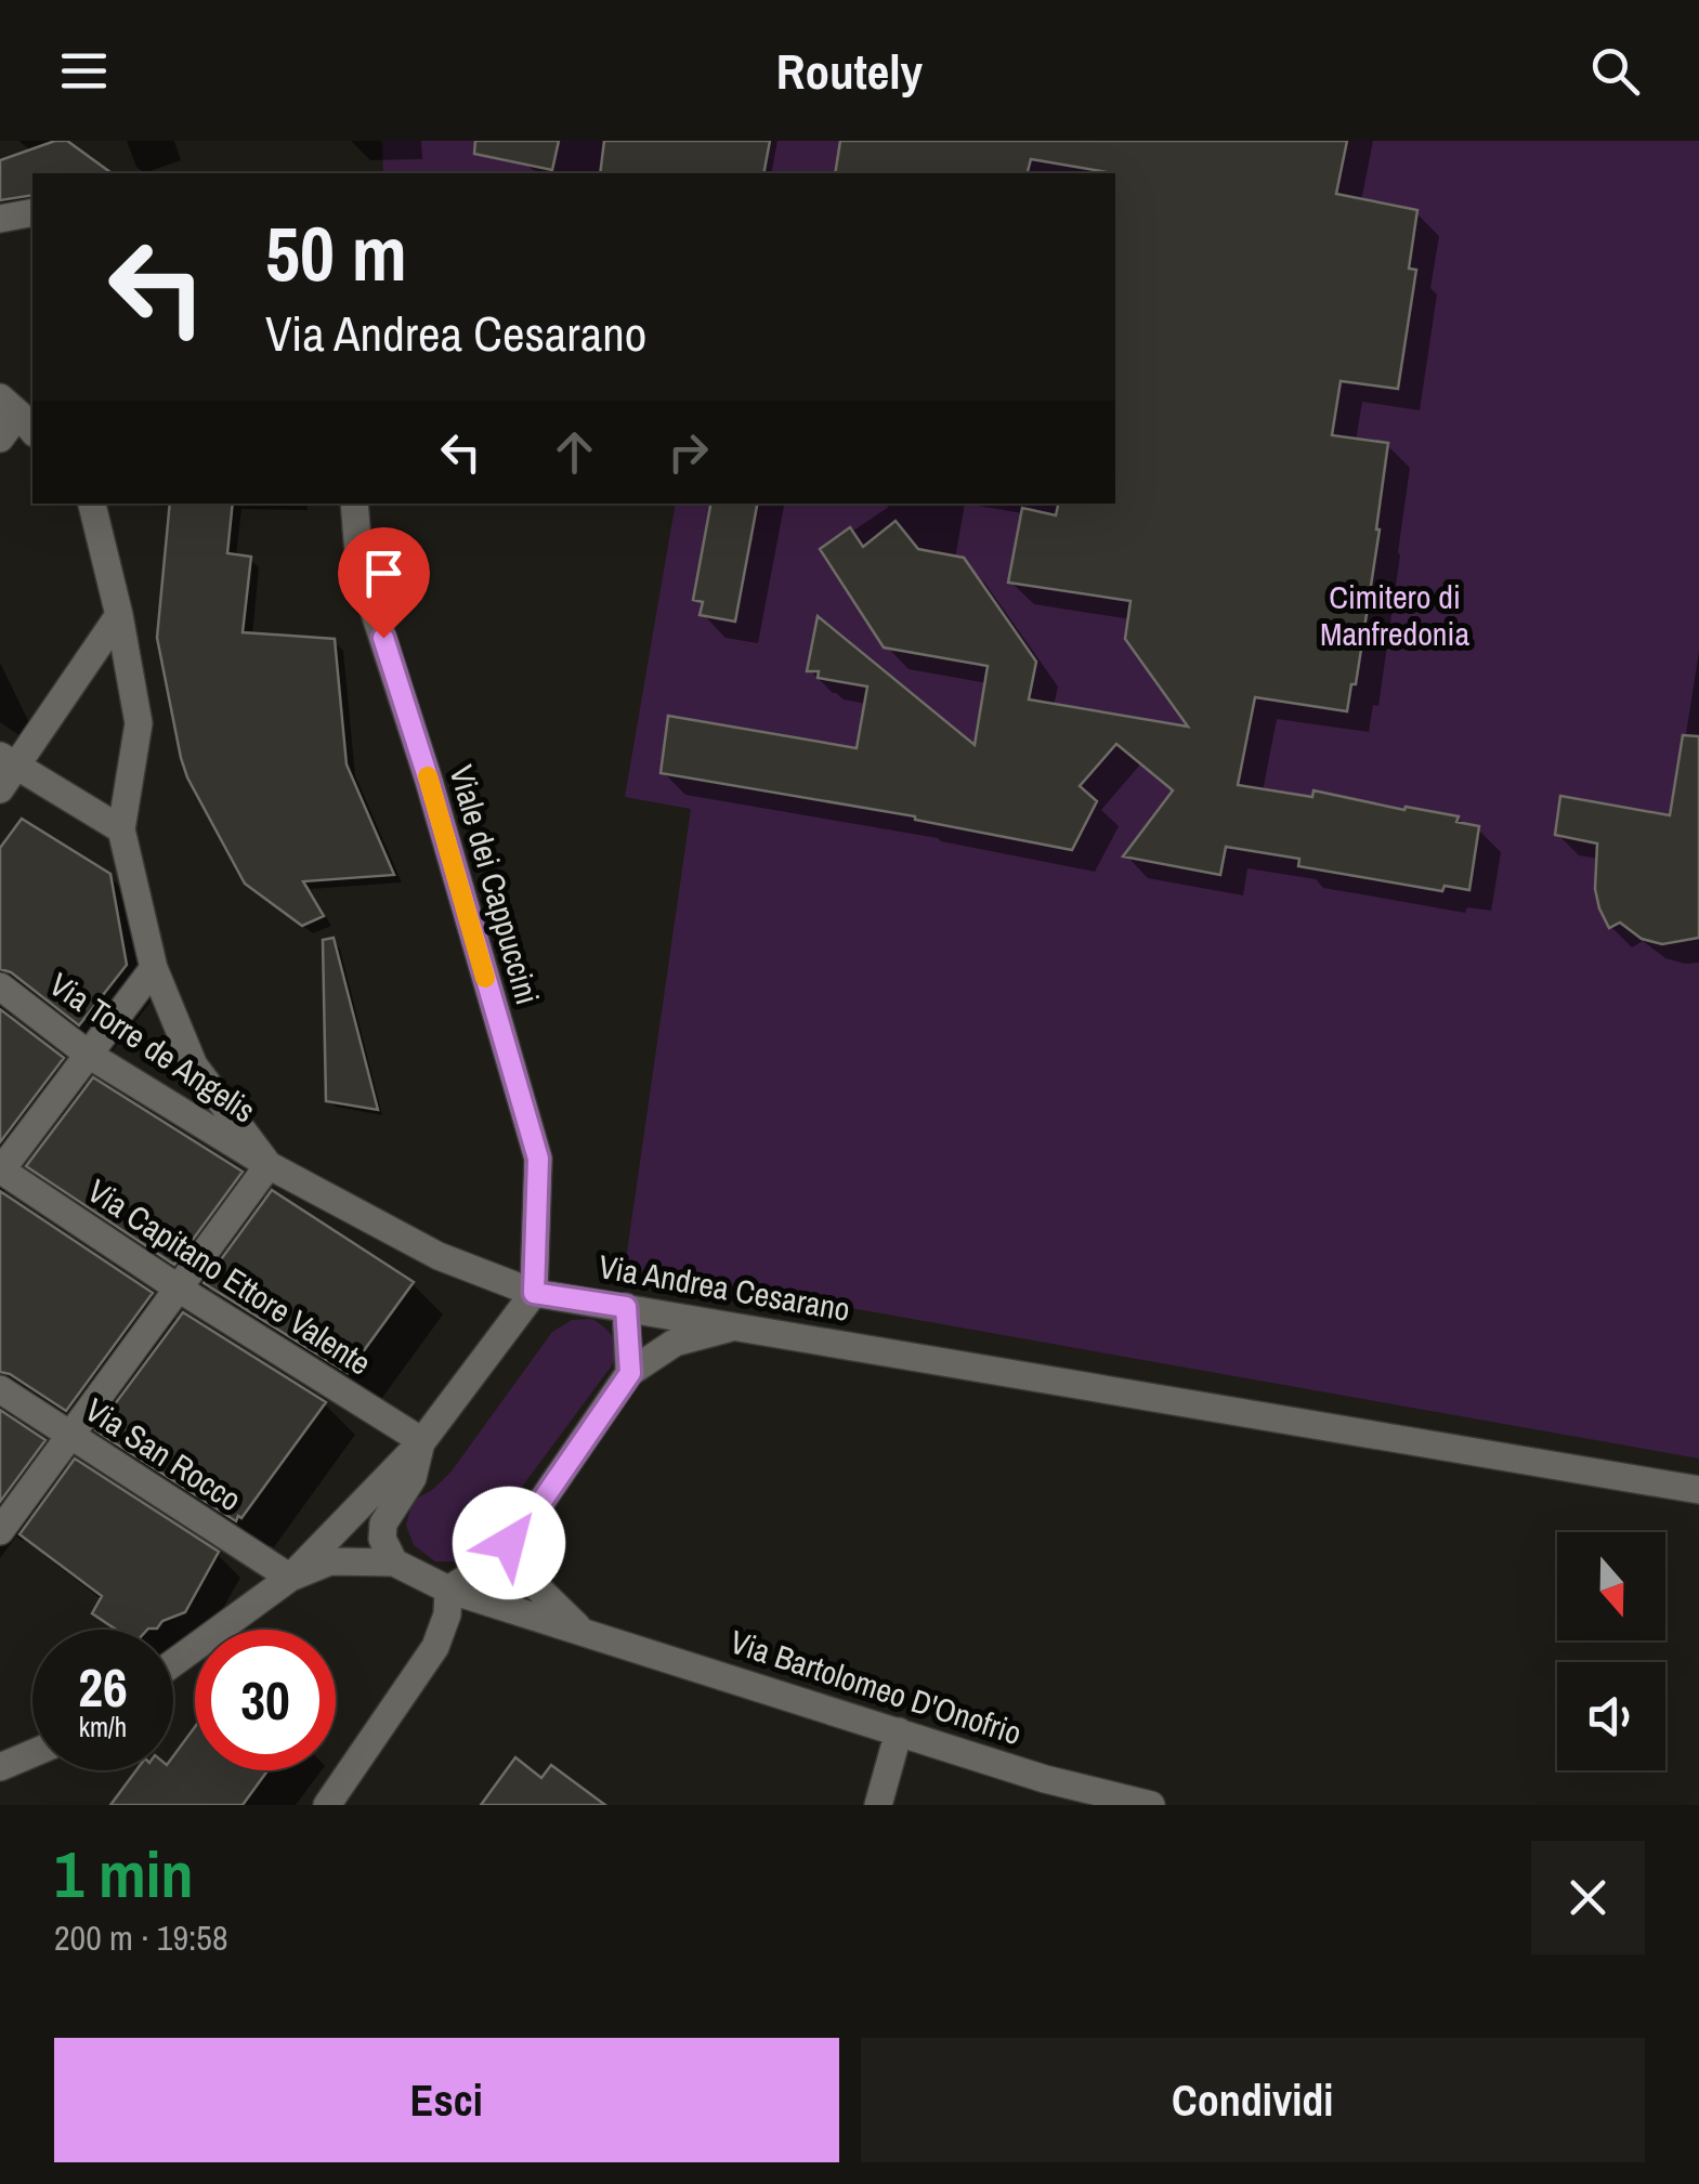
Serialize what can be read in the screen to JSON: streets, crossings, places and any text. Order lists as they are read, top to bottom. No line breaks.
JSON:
{"streets":{"street":["Viale dei Cappuccini","Via Torre de Angelis","Via Capitano Ettore Valente","Via Andrea Cesarano","Via San Rocco","Via Bartolomeo D'Onofrio"]},"crossings":[["Viale dei Cappuccini","Via Andrea Cesarano"],["Via Torre de Angelis","Via Andrea Cesarano"]],"parks":["Cimitero di Manfredonia"],"north":"bottom","page":{"header":"Routely","turn":["50 m","Via Andrea Cesarano"],"speed":"26 km/h","limit":"30","heading":["1 min","200 m · 19:58"],"buttons":["Esci","Condividi"]}}
